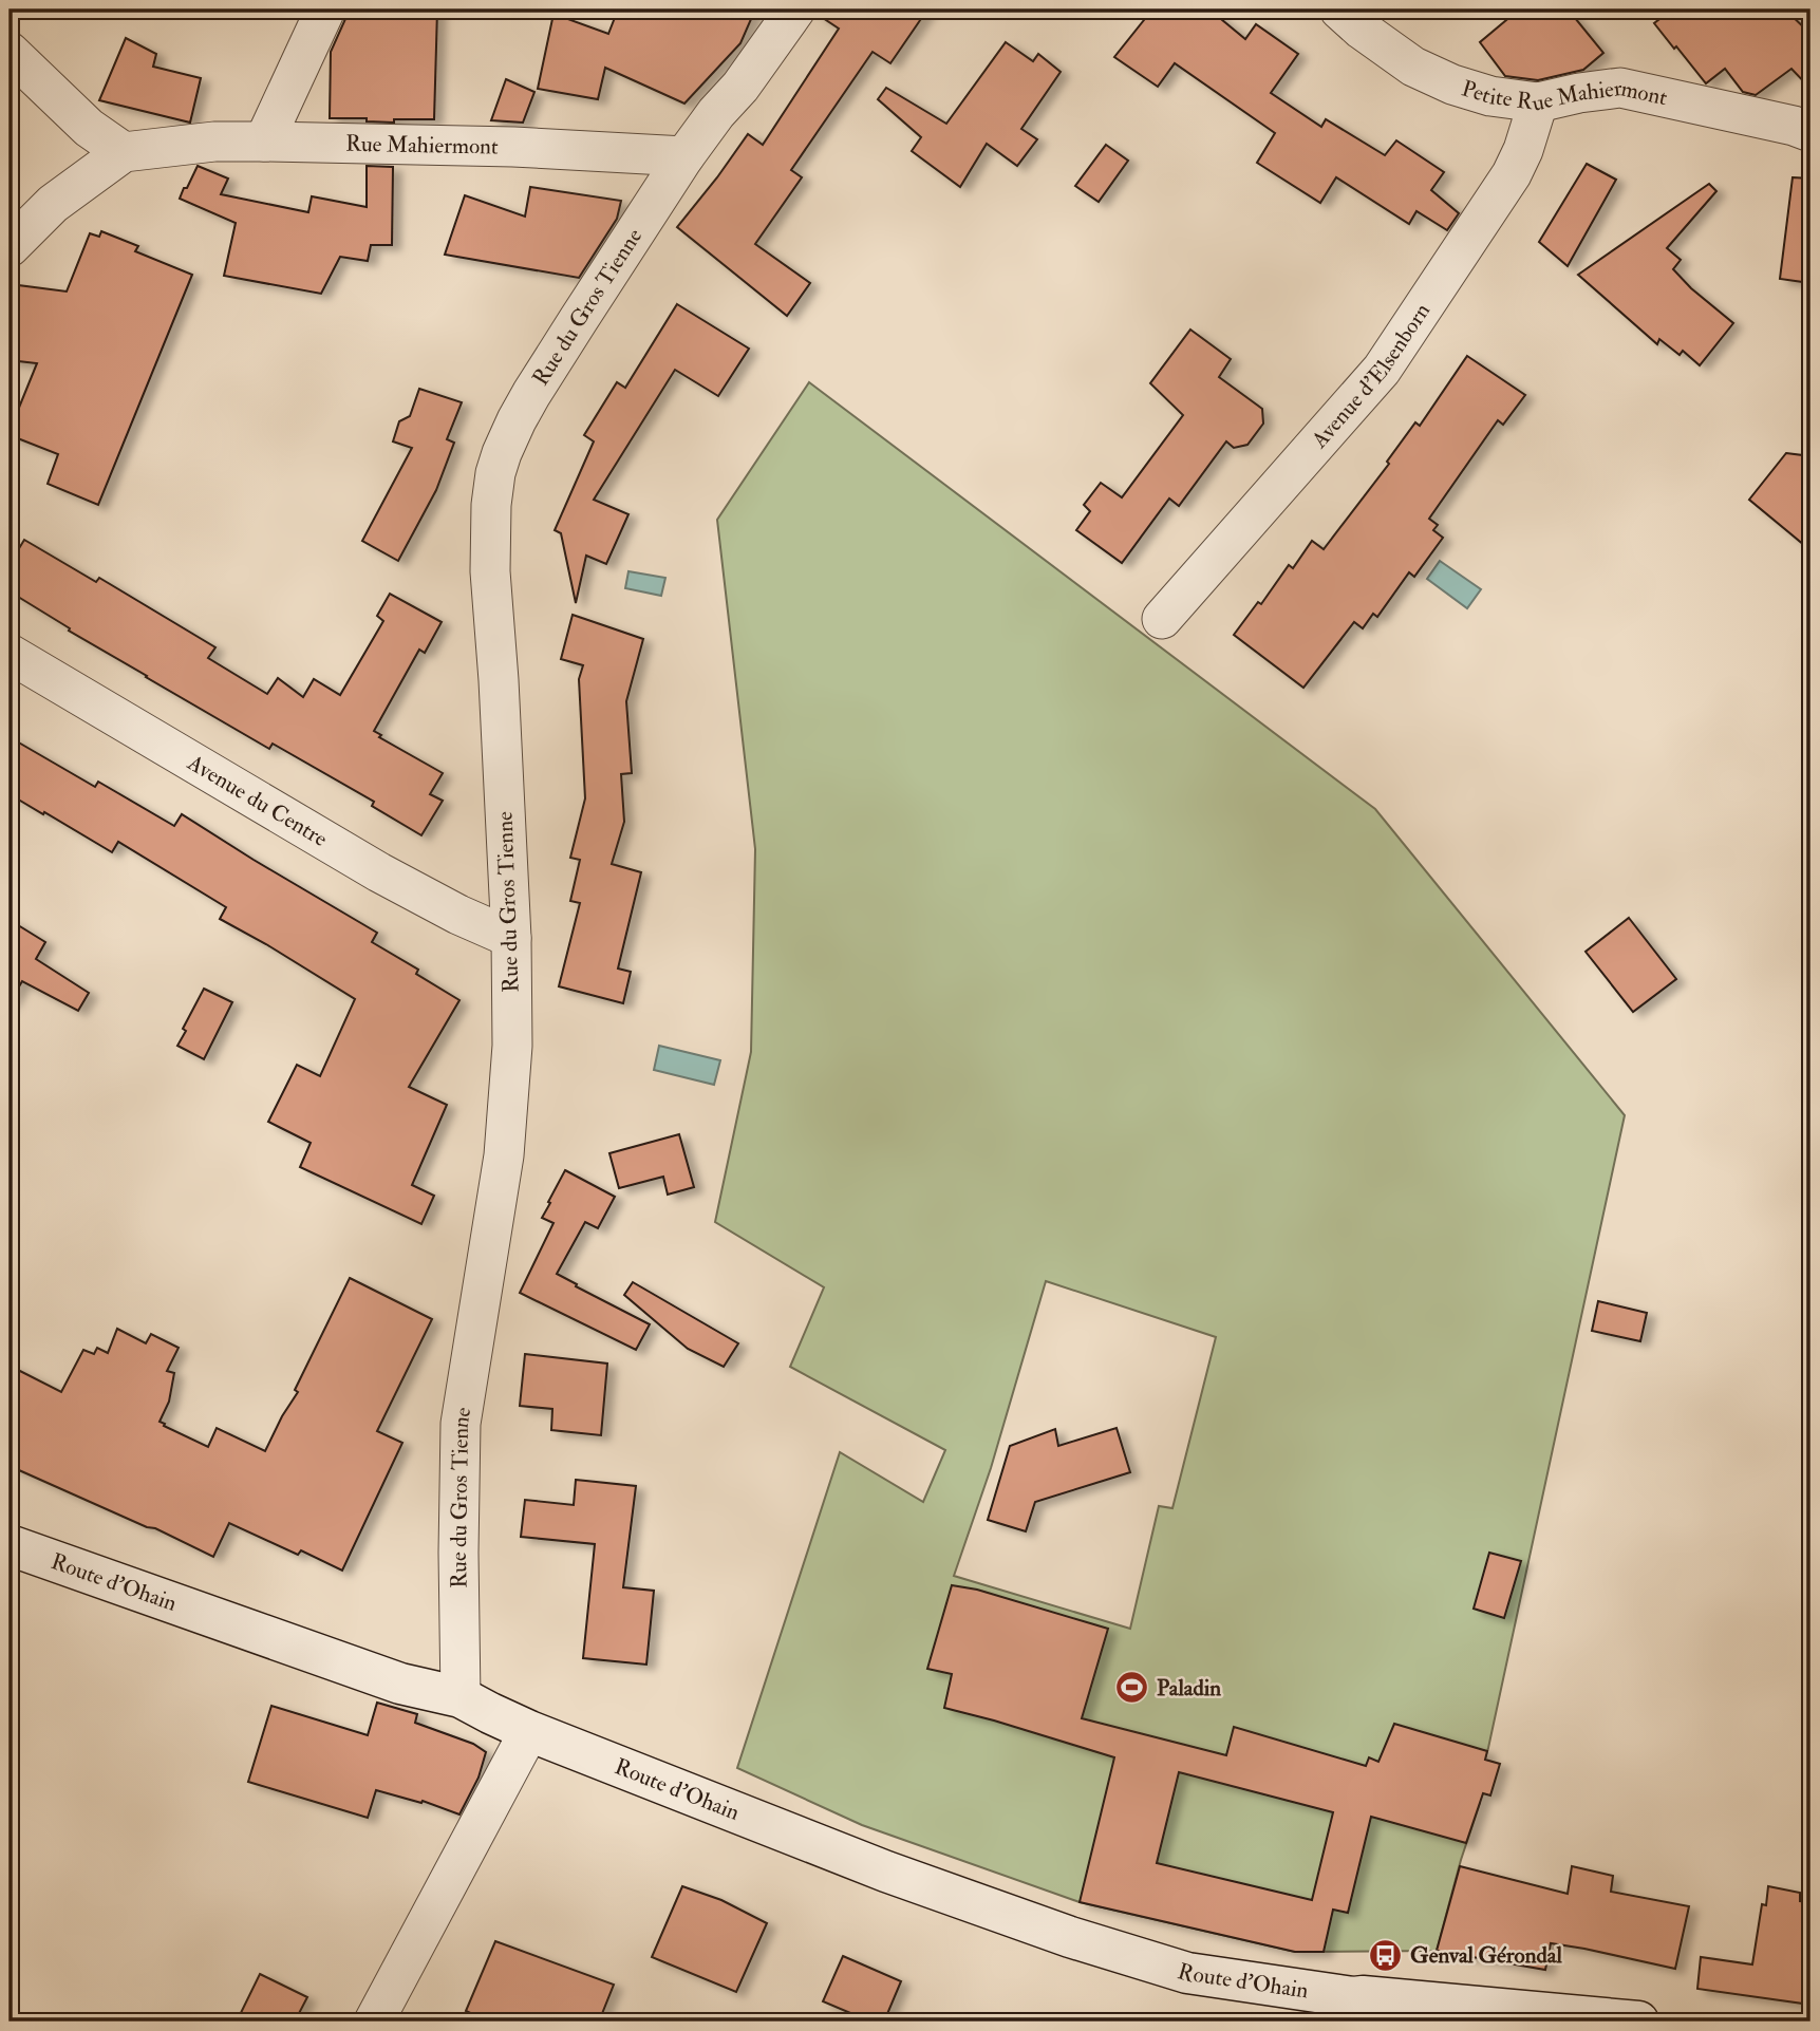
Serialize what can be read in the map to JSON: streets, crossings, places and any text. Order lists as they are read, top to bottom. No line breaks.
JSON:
{"streets":{"main road":["Route d'Ohain"],"street":["Petite Rue Mahiermont","Rue Mahiermont","Rue du Gros Tienne","Avenue d'Elsenborn","Avenue du Centre"]},"crossings":[["Petite Rue Mahiermont","Avenue d'Elsenborn"],["Rue Mahiermont","Rue du Gros Tienne"],["Rue du Gros Tienne","Avenue du Centre"],["Rue du Gros Tienne","Route d'Ohain"]],"places":{"sports":["Paladin"],"bus stop":["Genval Gérondal"]}}
